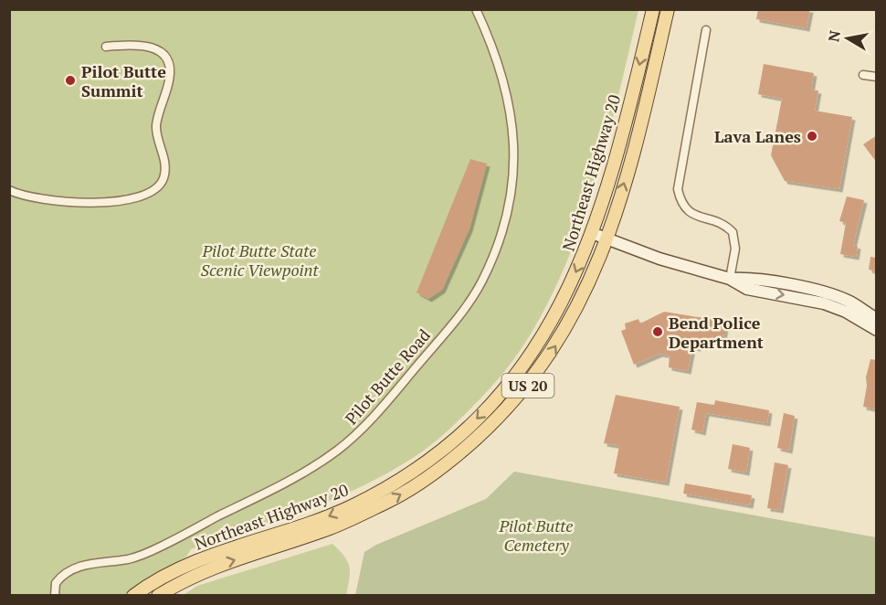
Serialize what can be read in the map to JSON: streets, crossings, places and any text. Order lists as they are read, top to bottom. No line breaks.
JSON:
{"streets":{"main road":["Northeast Highway 20","US 20"],"street":["Pilot Butte Road"]},"parks":["Pilot Butte State Scenic Viewpoint","Pilot Butte Cemetery"],"places":["Pilot Butte Summit","Lava Lanes","Bend Police Department"],"north":"left"}
